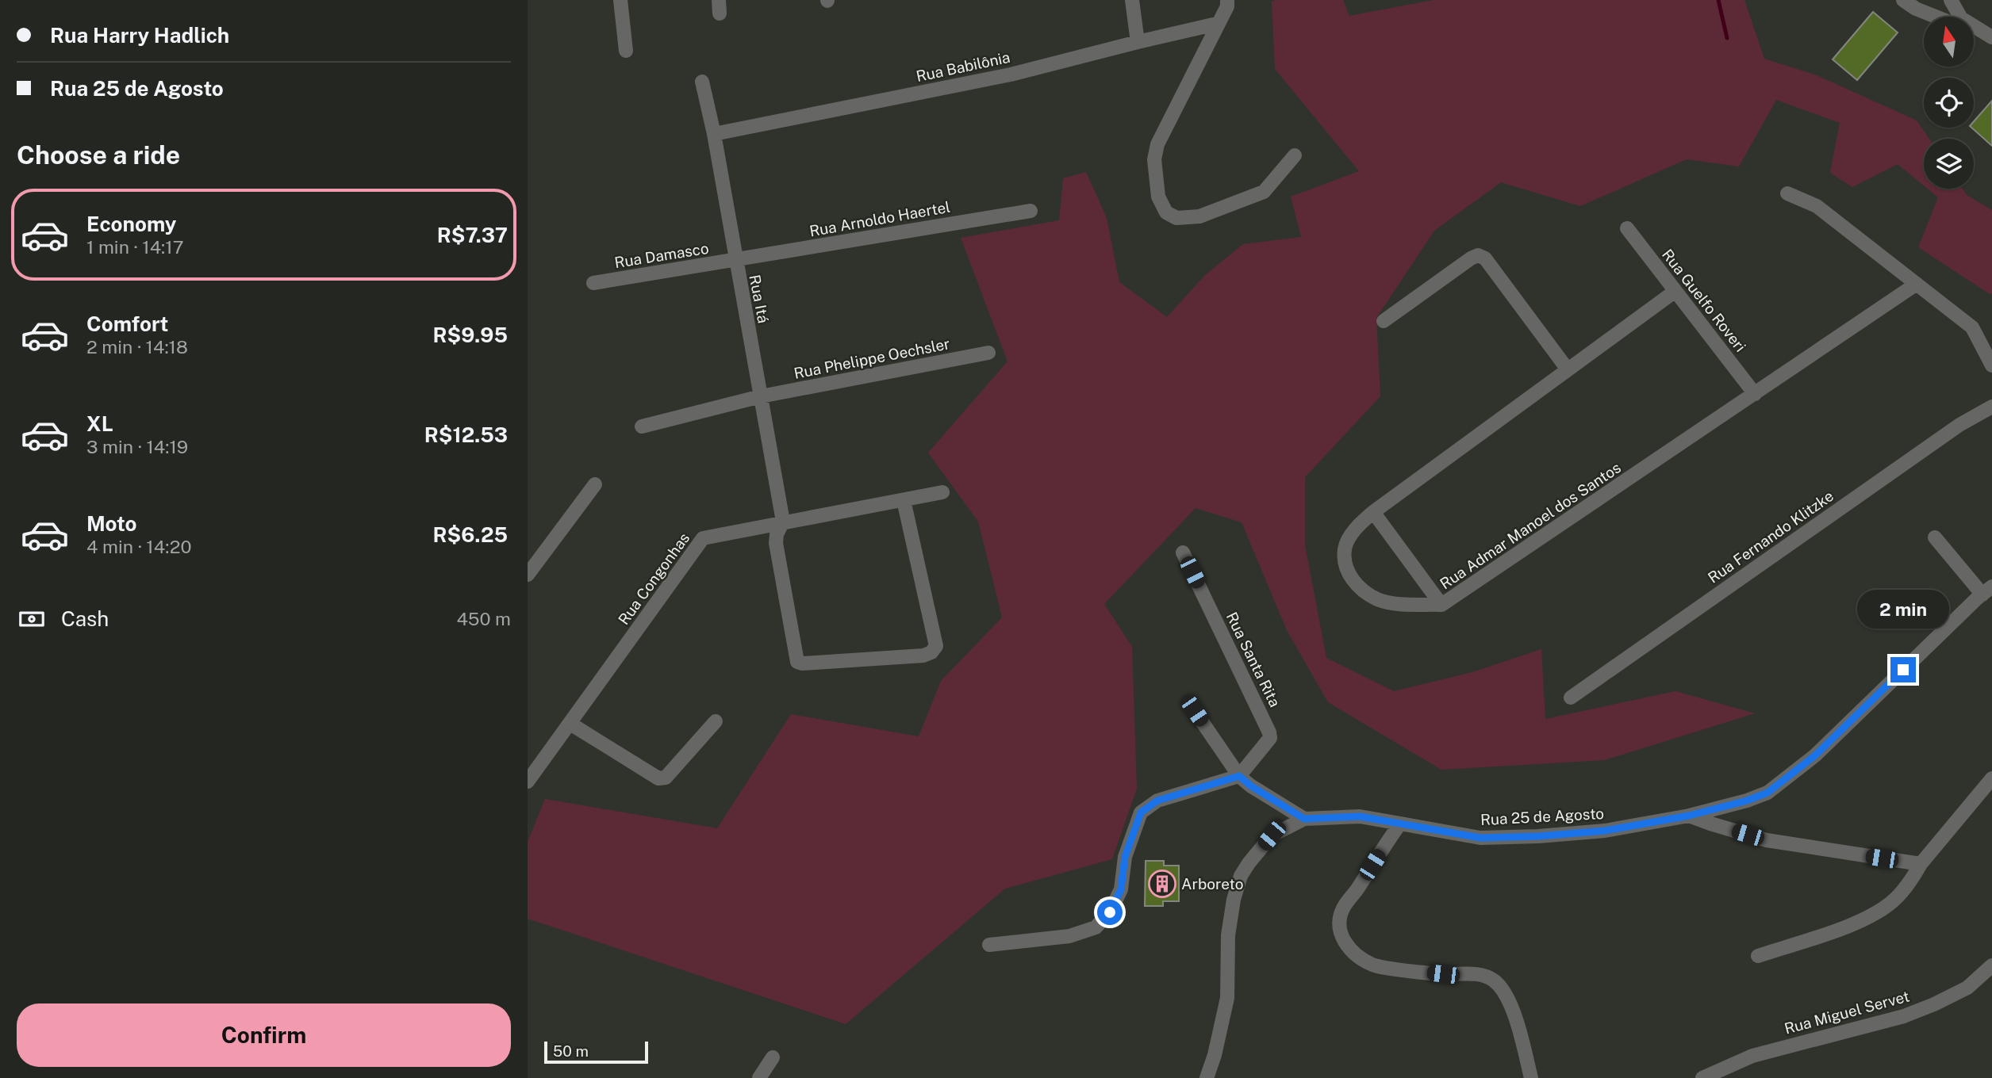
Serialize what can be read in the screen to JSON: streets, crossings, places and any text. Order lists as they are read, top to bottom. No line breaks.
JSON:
{"streets":{"street":["Rua Babilônia","Rua Arnoldo Haertel","Rua Damasco","Rua Itá","Rua Guelfo Roveri","Rua Phelippe Oechsler","Rua Admar Manoel dos Santos","Rua Fernando Klitzke","Rua Congonhas","Rua Santa Rita","Rua 25 de Agosto","Rua Miguel Servet"]},"crossings":[["Rua Babilônia","Rua Itá"],["Rua Arnoldo Haertel","Rua Damasco"],["Rua Arnoldo Haertel","Rua Itá"],["Rua Damasco","Rua Itá"],["Rua Itá","Rua Phelippe Oechsler"],["Rua Itá","Rua Congonhas"],["Rua Guelfo Roveri","Rua Admar Manoel dos Santos"]],"places":{"building":["Arboreto"]},"scale_bar":"50 m","north":"top","page":{"banner":["Rua Harry Hadlich","Rua 25 de Agosto"],"heading":"Choose a ride","list":[{"name":"Economy","note":"1 min · 14:17","value":"R$7.37"},{"name":"Comfort","note":"2 min · 14:18","value":"R$9.95"},{"name":"XL","note":"3 min · 14:19","value":"R$12.53"},{"name":"Moto","note":"4 min · 14:20","value":"R$6.25"}],"pay":["Cash","450 m"],"bubble":"2 min","buttons":"Confirm","scale":"50 m"}}
